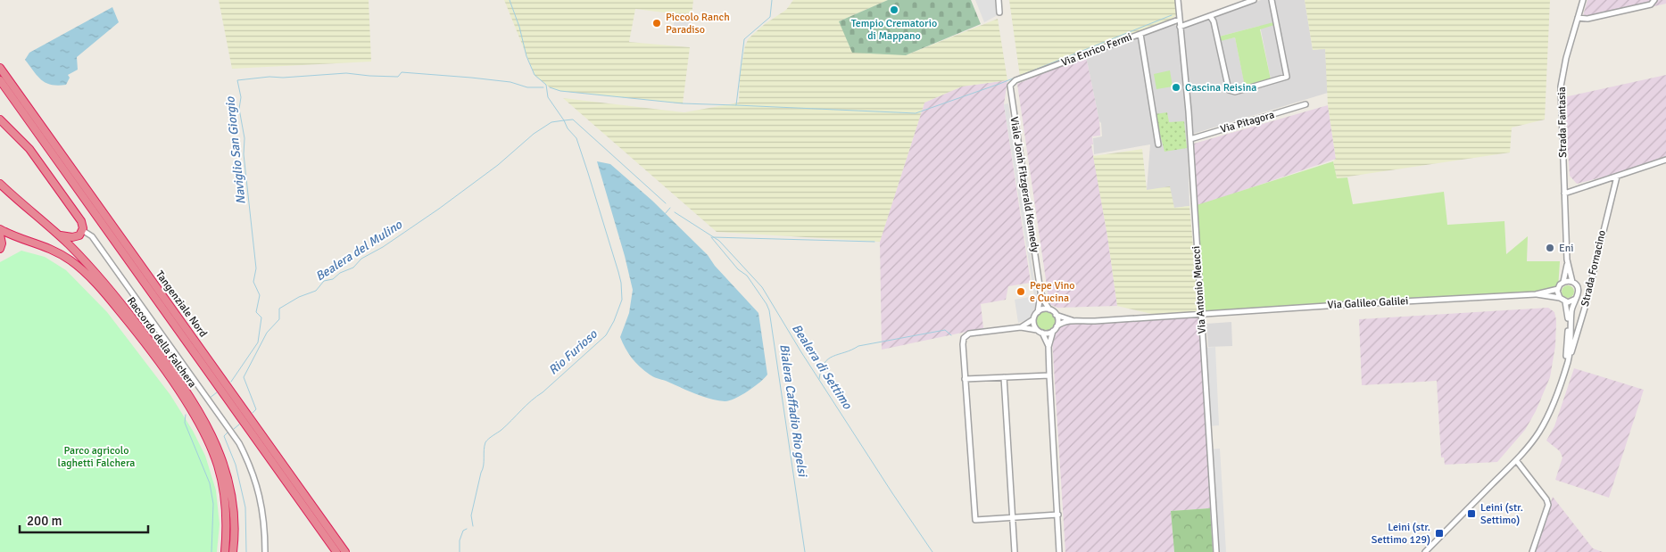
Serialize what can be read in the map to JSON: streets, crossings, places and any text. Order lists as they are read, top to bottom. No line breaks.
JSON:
{"streets":{"highway":["Tangenziale Nord","Raccordo della Falchera"],"street":["Via Enrico Fermi","Via Pitagora","Strada Fantasia","Viale Jonh Fitzgerald Kennedy","Strada Fornacino","Via Antonio Meucci","Via Galileo Galilei"]},"crossings":[["Via Enrico Fermi","Viale Jonh Fitzgerald Kennedy"],["Via Enrico Fermi","Via Antonio Meucci"],["Via Pitagora","Via Antonio Meucci"],["Strada Fornacino","Via Galileo Galilei"],["Via Antonio Meucci","Via Galileo Galilei"]],"water":["Naviglio San Giorgio","Bealera del Mulino","Rio Furioso","Bealera di Settimo","Bialera Caffadio Rio gelsi"],"parks":["Parco agricolo laghetti Falchera"],"places":{"other":["Tempio Crematorio di Mappano","Piccolo Ranch Paradiso","Cascina Reisina","Eni","Pepe Vino e Cucina"],"transit":["Leini (str. Settimo)","Leini (str. Settimo 129)"]},"scale_bar":"200 m"}
